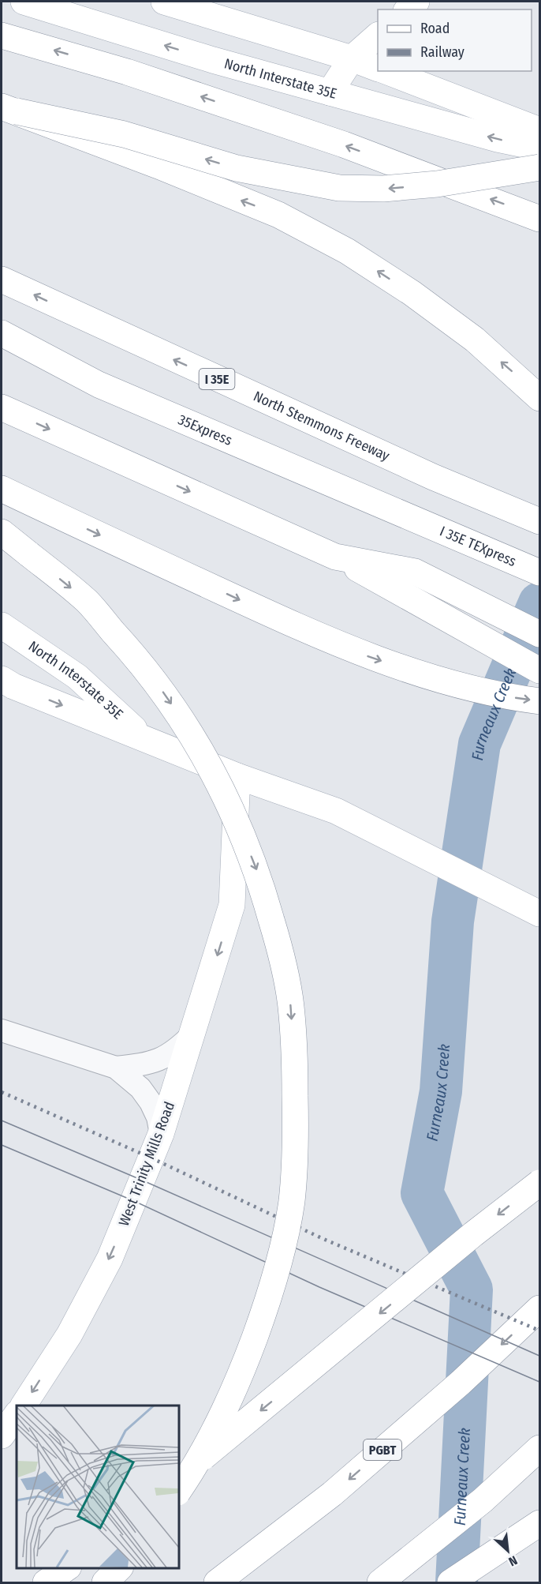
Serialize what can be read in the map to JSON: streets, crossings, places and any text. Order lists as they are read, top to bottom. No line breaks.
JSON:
{"streets":{"main road":["North Interstate 35E","I 35E","North Stemmons Freeway","35Express","I 35E TEXpress","West Trinity Mills Road","PGBT"]},"crossings":[["35Express","I 35E TEXpress"]],"one_way":["West Trinity Mills Road"],"water":["Furneaux Creek"],"legend":["Road","Railway"],"north":"bottom right"}
